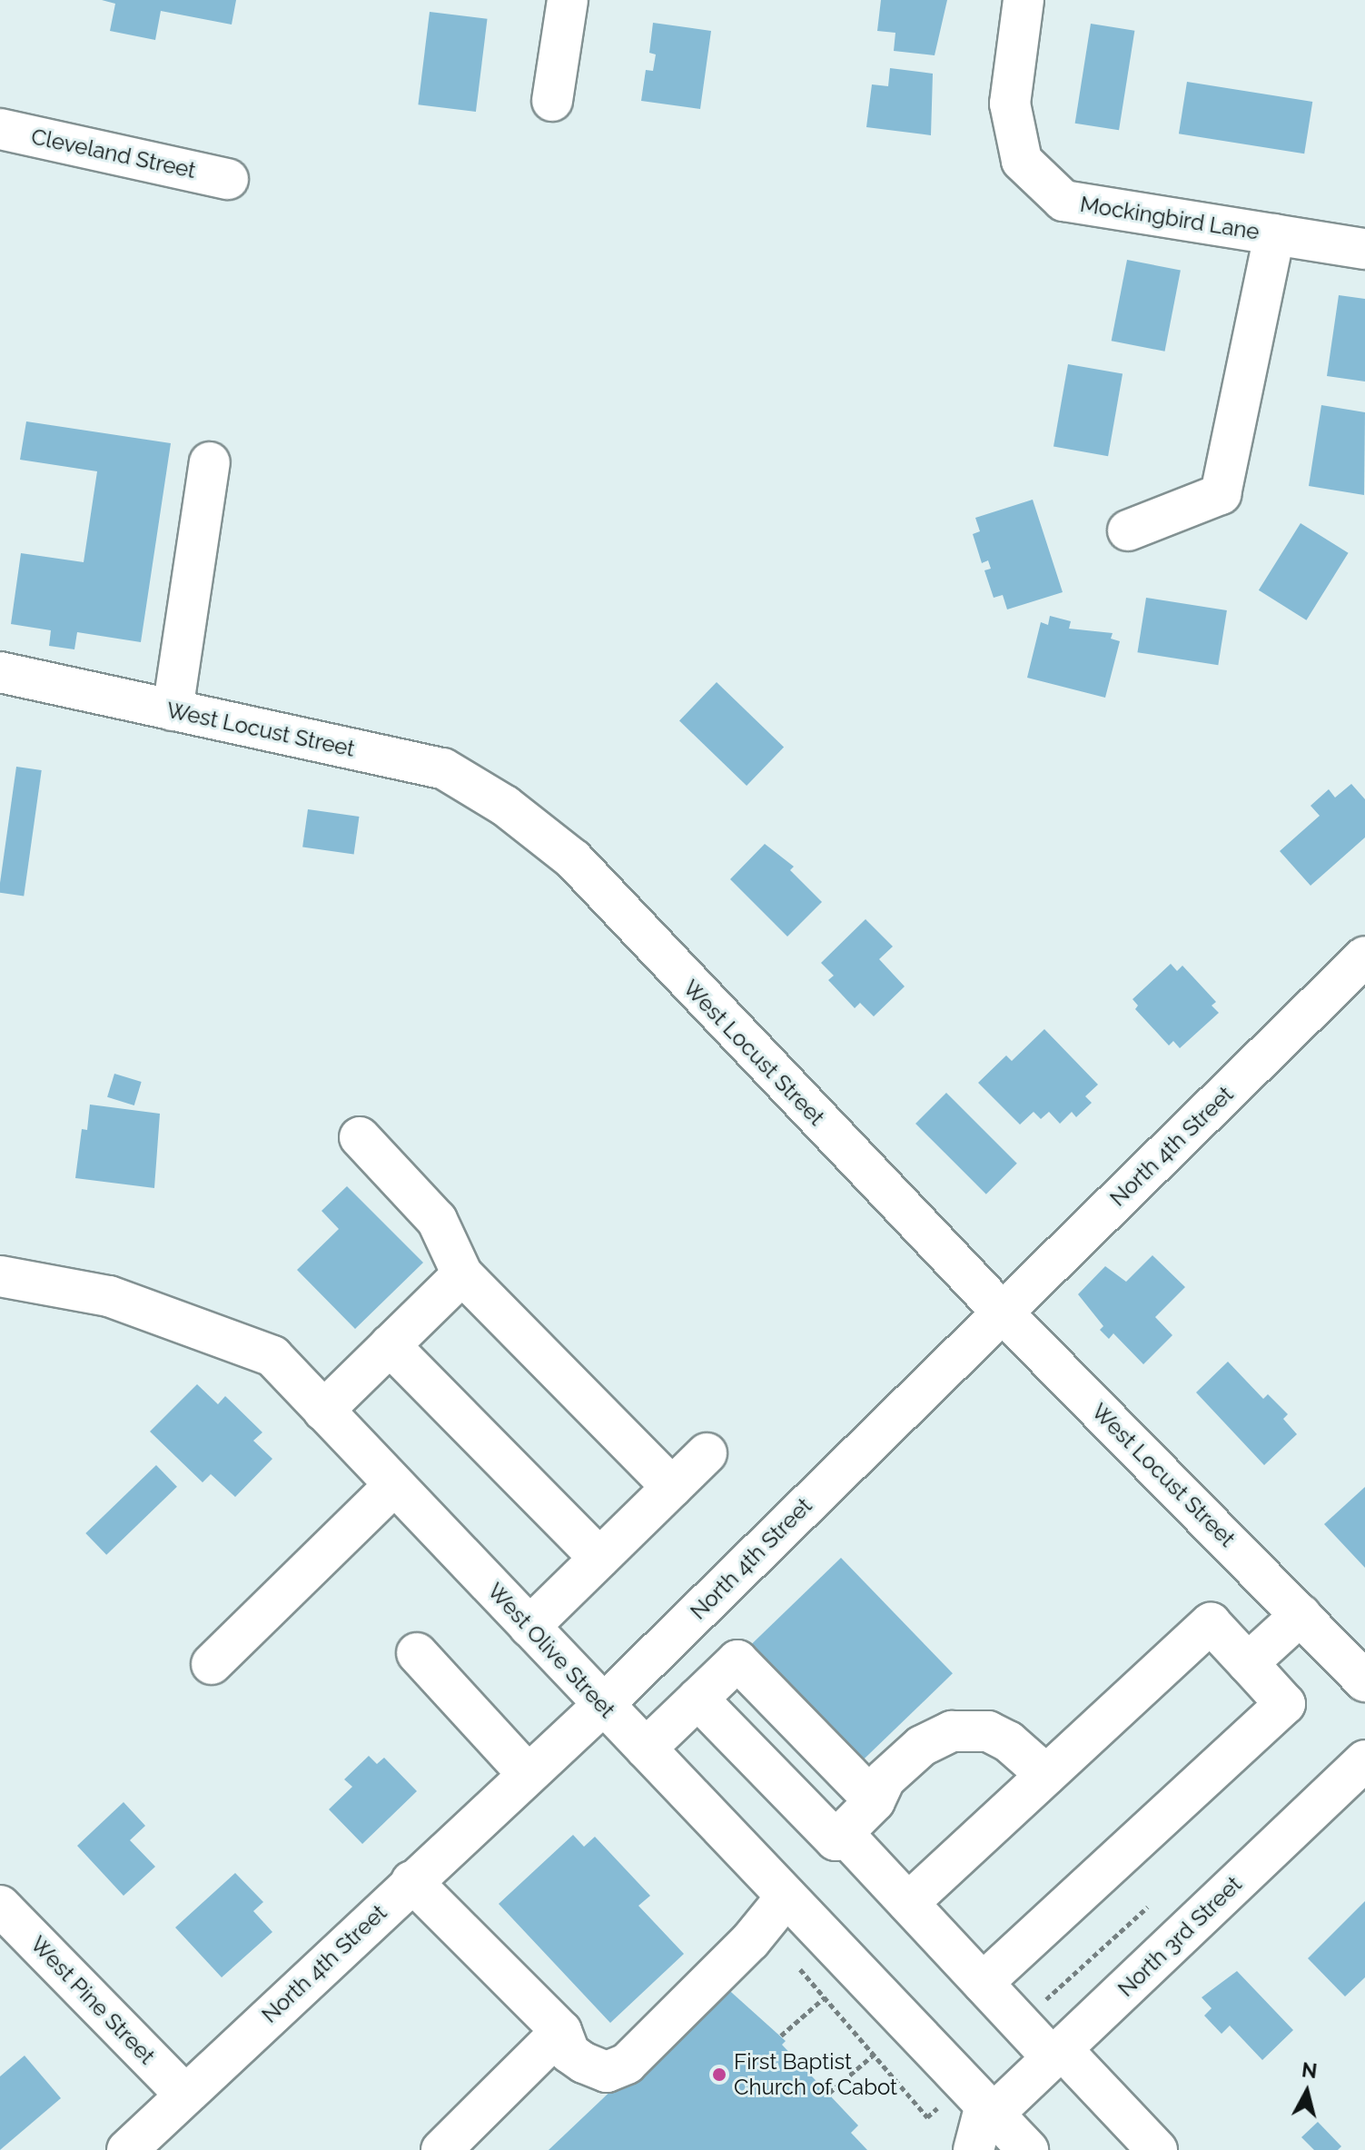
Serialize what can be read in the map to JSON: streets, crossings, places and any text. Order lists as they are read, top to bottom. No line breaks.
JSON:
{"streets":{"street":["Cleveland Street","Mockingbird Lane","West Locust Street","North 4th Street","West Olive Street","North 3rd Street","West Pine Street"]},"crossings":[["West Locust Street","North 4th Street"],["North 4th Street","West Olive Street"],["North 4th Street","West Pine Street"],["West Olive Street","North 3rd Street"]],"places":["First Baptist Church of Cabot"],"north":"top"}
